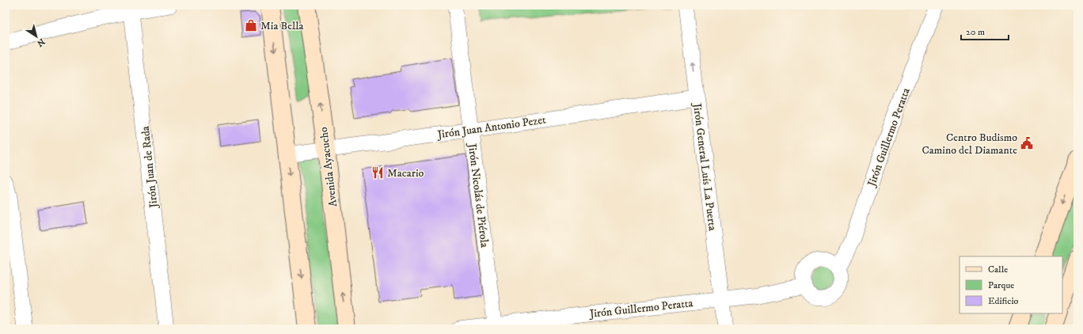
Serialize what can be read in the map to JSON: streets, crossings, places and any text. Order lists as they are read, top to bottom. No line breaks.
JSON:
{"streets":{"main road":["Avenida Ayacucho"],"street":["Jirón Juan Antonio Pezet","Jirón Guillermo Peratta","Jirón Juan de Rada","Jirón General Luís La Puerta","Jirón Nicolás de Piérola"]},"crossings":[["Jirón Juan Antonio Pezet","Avenida Ayacucho"],["Jirón Juan Antonio Pezet","Jirón General Luís La Puerta"],["Jirón Juan Antonio Pezet","Jirón Nicolás de Piérola"],["Jirón Guillermo Peratta","Jirón General Luís La Puerta"],["Jirón Guillermo Peratta","Jirón Nicolás de Piérola"]],"places":{"shop":["Mia Bella"],"public building":["Centro Budismo Camino del Diamante"],"restaurant":["Macario"]},"legend":["Calle","Parque","Edificio"],"scale_bar":"20 m","north":"bottom right"}
